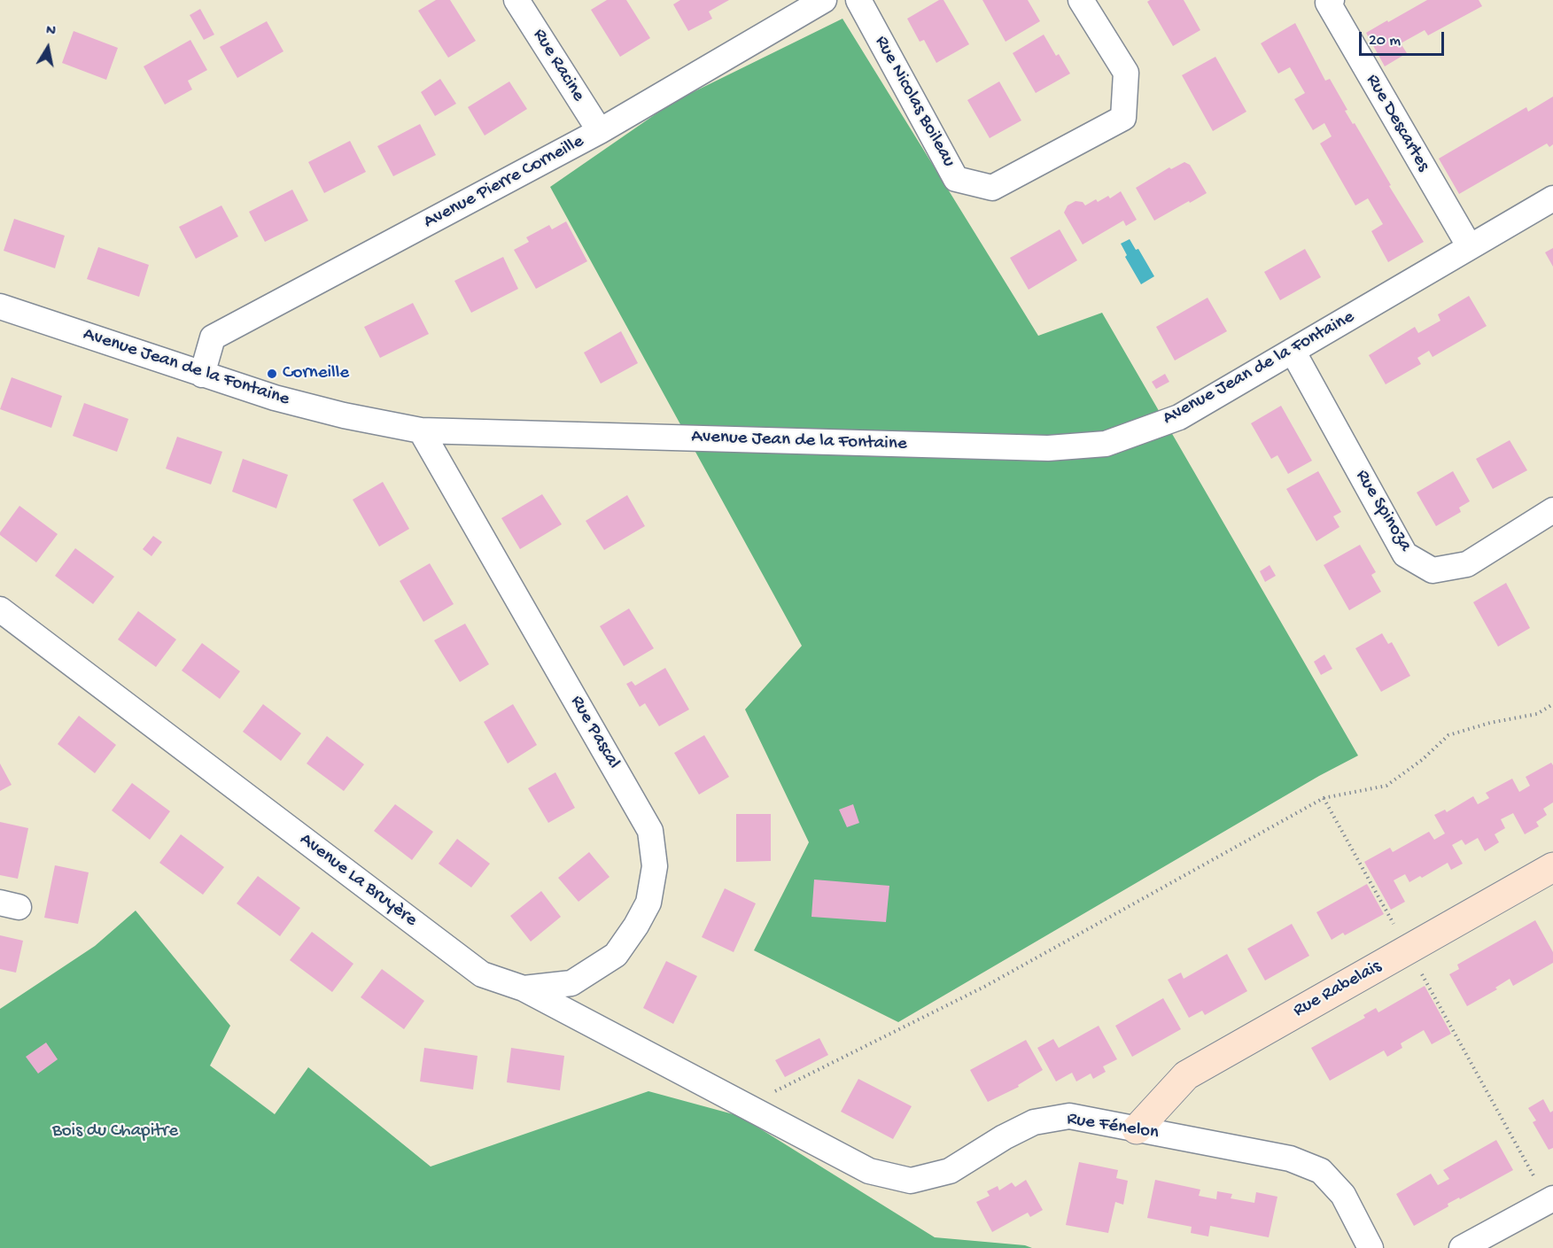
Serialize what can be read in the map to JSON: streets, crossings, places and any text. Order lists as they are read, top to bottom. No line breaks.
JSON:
{"streets":{"street":["Rue Racine","Rue Nicolas Boileau","Rue Descartes","Avenue Pierre Corneille","Avenue Jean de la Fontaine","Rue Spinoza","Rue Pascal","Avenue La Bruyère","Rue Rabelais","Rue Fénelon"]},"crossings":[["Rue Racine","Avenue Pierre Corneille"],["Rue Descartes","Avenue Jean de la Fontaine"],["Avenue Pierre Corneille","Avenue Jean de la Fontaine"],["Avenue Jean de la Fontaine","Rue Spinoza"],["Avenue Jean de la Fontaine","Rue Pascal"],["Rue Pascal","Avenue La Bruyère"],["Avenue La Bruyère","Rue Fénelon"],["Rue Rabelais","Rue Fénelon"]],"parks":["Bois du Chapitre"],"places":["Corneille"],"scale_bar":"20 m","north":"top"}
